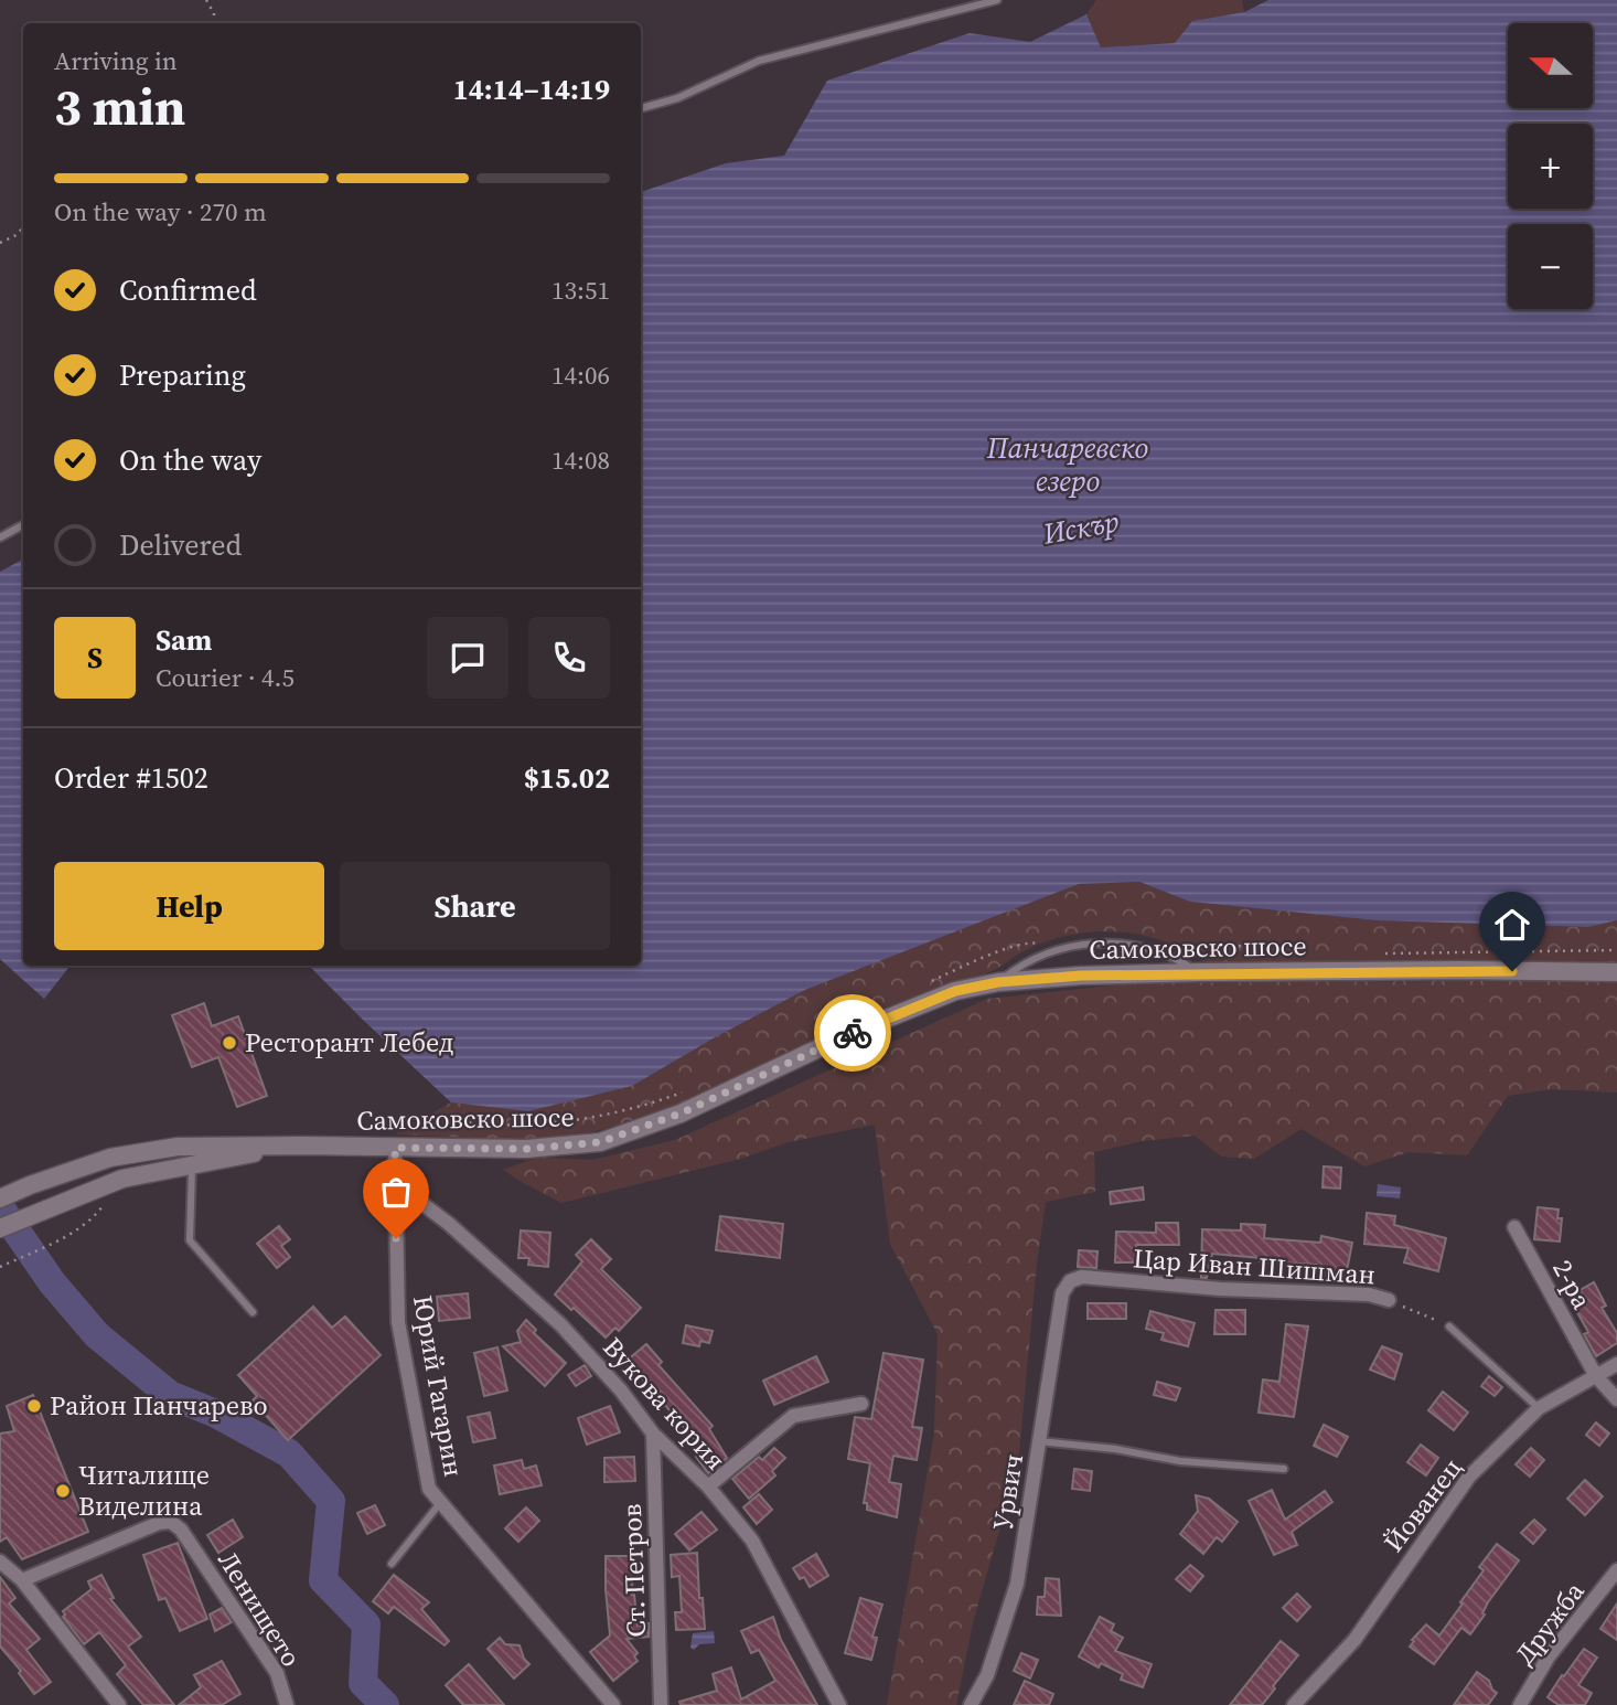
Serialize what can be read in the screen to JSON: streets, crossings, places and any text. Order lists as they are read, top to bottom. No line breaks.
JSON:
{"streets":{"main road":["Самоковско шосе"],"street":["Цар Иван Шишман","2-ра","Юрий Гагарин","Вукова кория","Урвич","Йованец","Ст. Петров","Ленището","Дружба"]},"crossings":[["Самоковско шосе","Юрий Гагарин"],["Цар Иван Шишман","Урвич"],["2-ра","Йованец"],["Юрий Гагарин","Вукова кория"],["Вукова кория","Ст. Петров"]],"water":["Панчаревско езеро","Искър"],"places":["Ресторант Лебед","Район Панчарево","Читалище Виделина"],"north":"left","page":{"map_buttons":["+","−"],"heading":["3 min","Arriving in","14:14–14:19"],"panel":["Sam","Courier · 4.5","Order #1502","$15.02"],"bar":"On the way · 270 m","list":[["Confirmed","13:51"],["Preparing","14:06"],["On the way","14:08"],"Delivered"],"round":"S","buttons":["Help","Share"]}}
